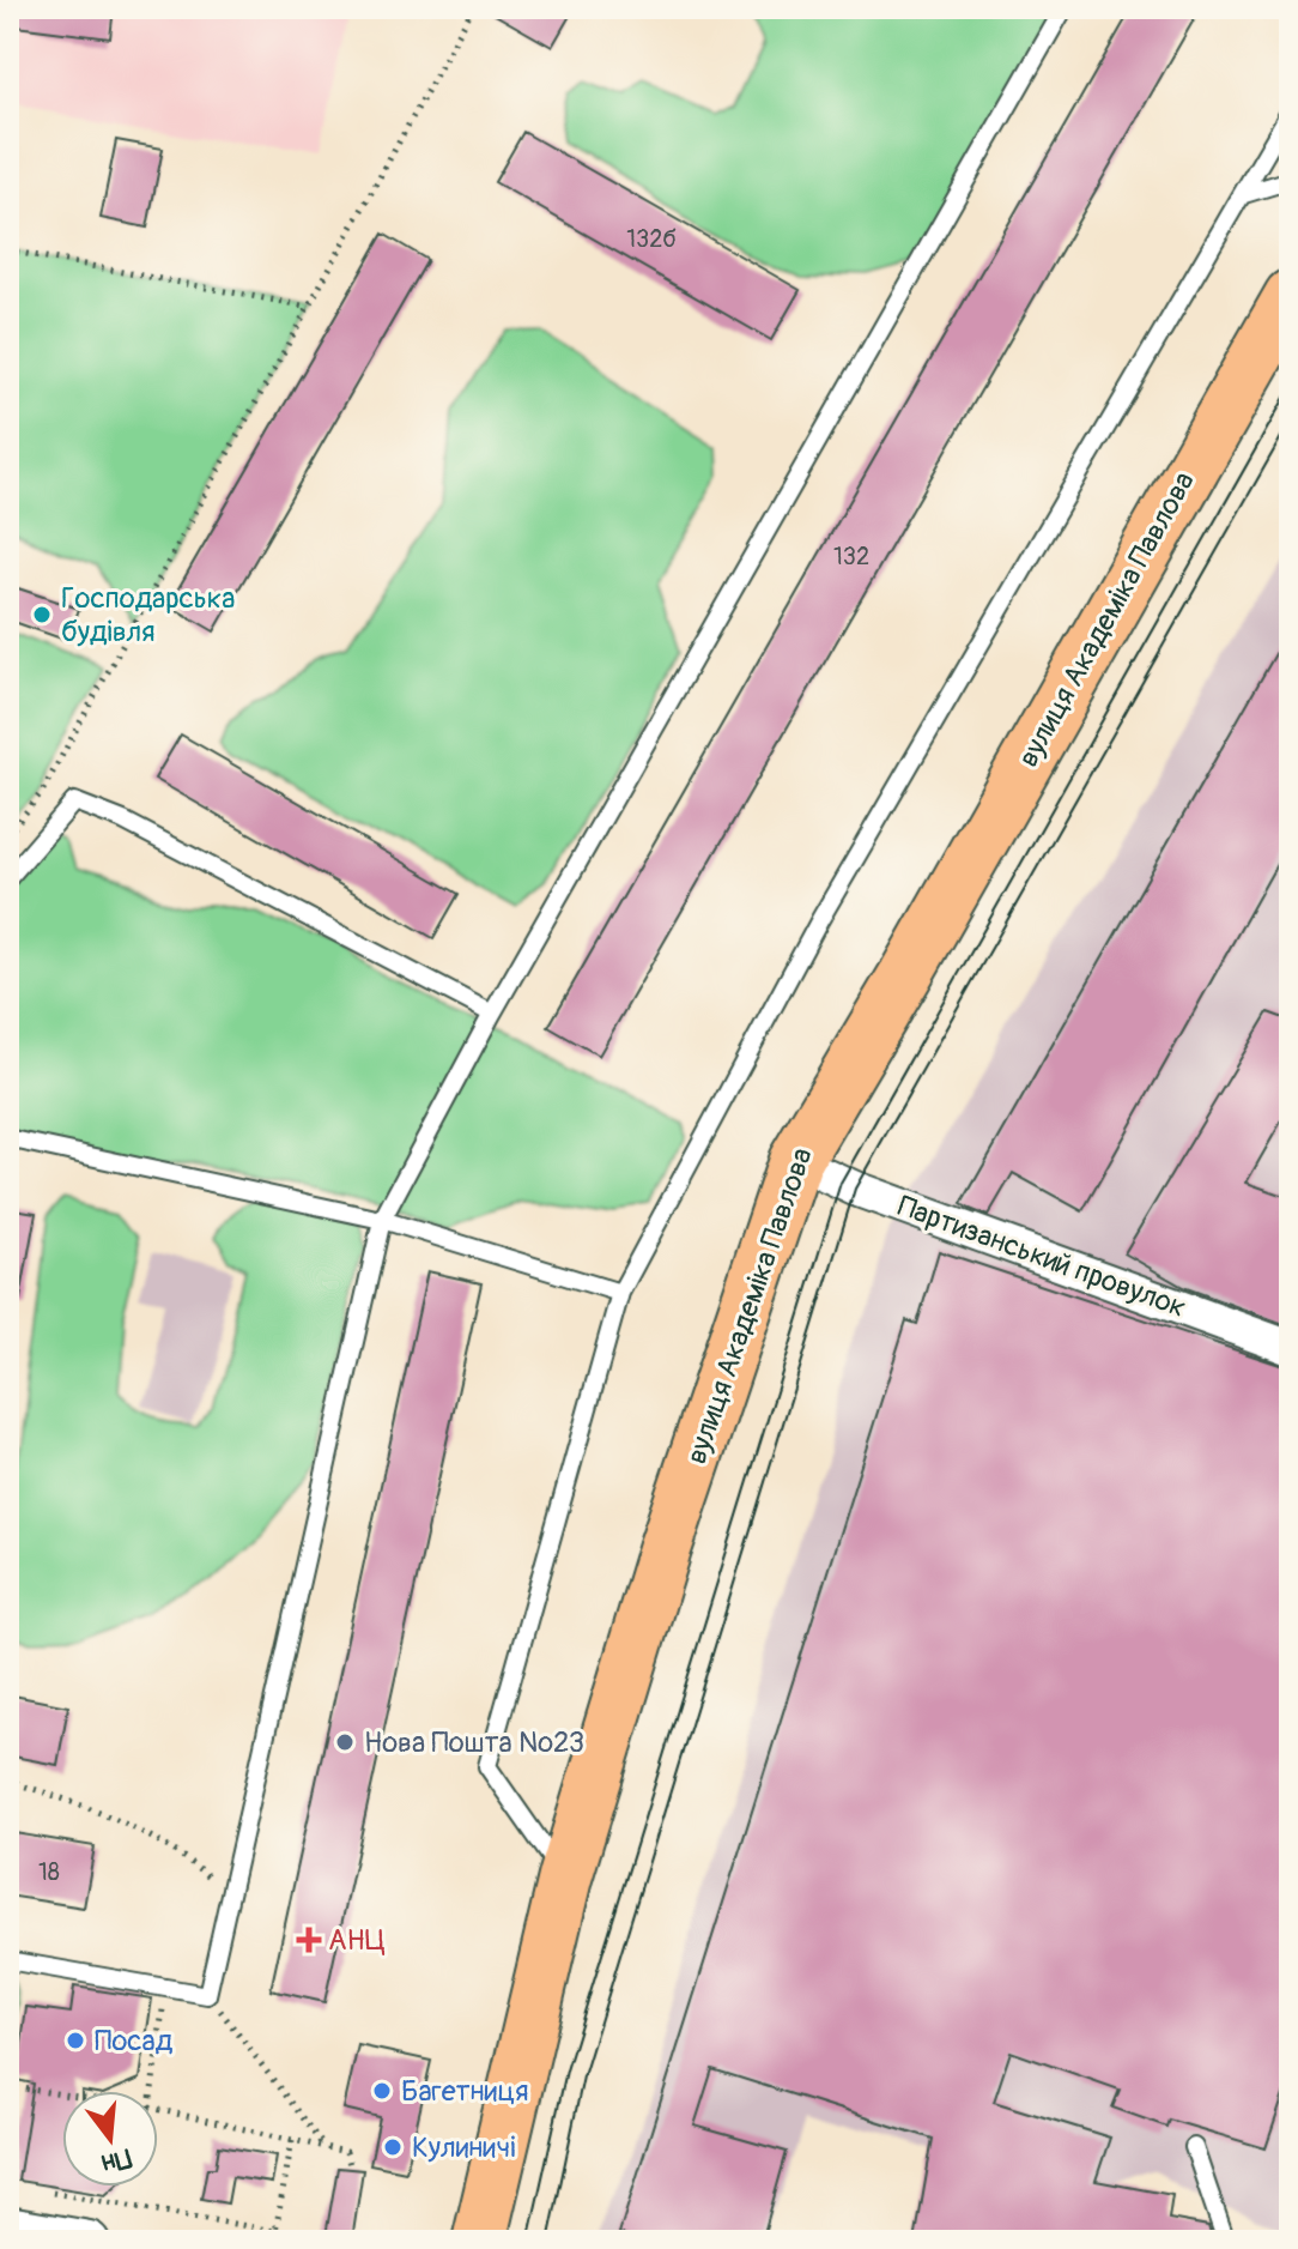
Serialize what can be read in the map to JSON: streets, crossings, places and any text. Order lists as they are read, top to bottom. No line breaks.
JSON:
{"streets":{"main road":["вулиця Академіка Павлова"],"street":["Партизанський провулок"]},"crossings":[["вулиця Академіка Павлова","Партизанський провулок"]],"places":{"other":["Господарська будівля","Нова Пошта №23","Посад","Багетниця","Кулиничі"],"health":["АНЦ"]},"house_numbers":["132б","132","18"],"north":"bottom"}
